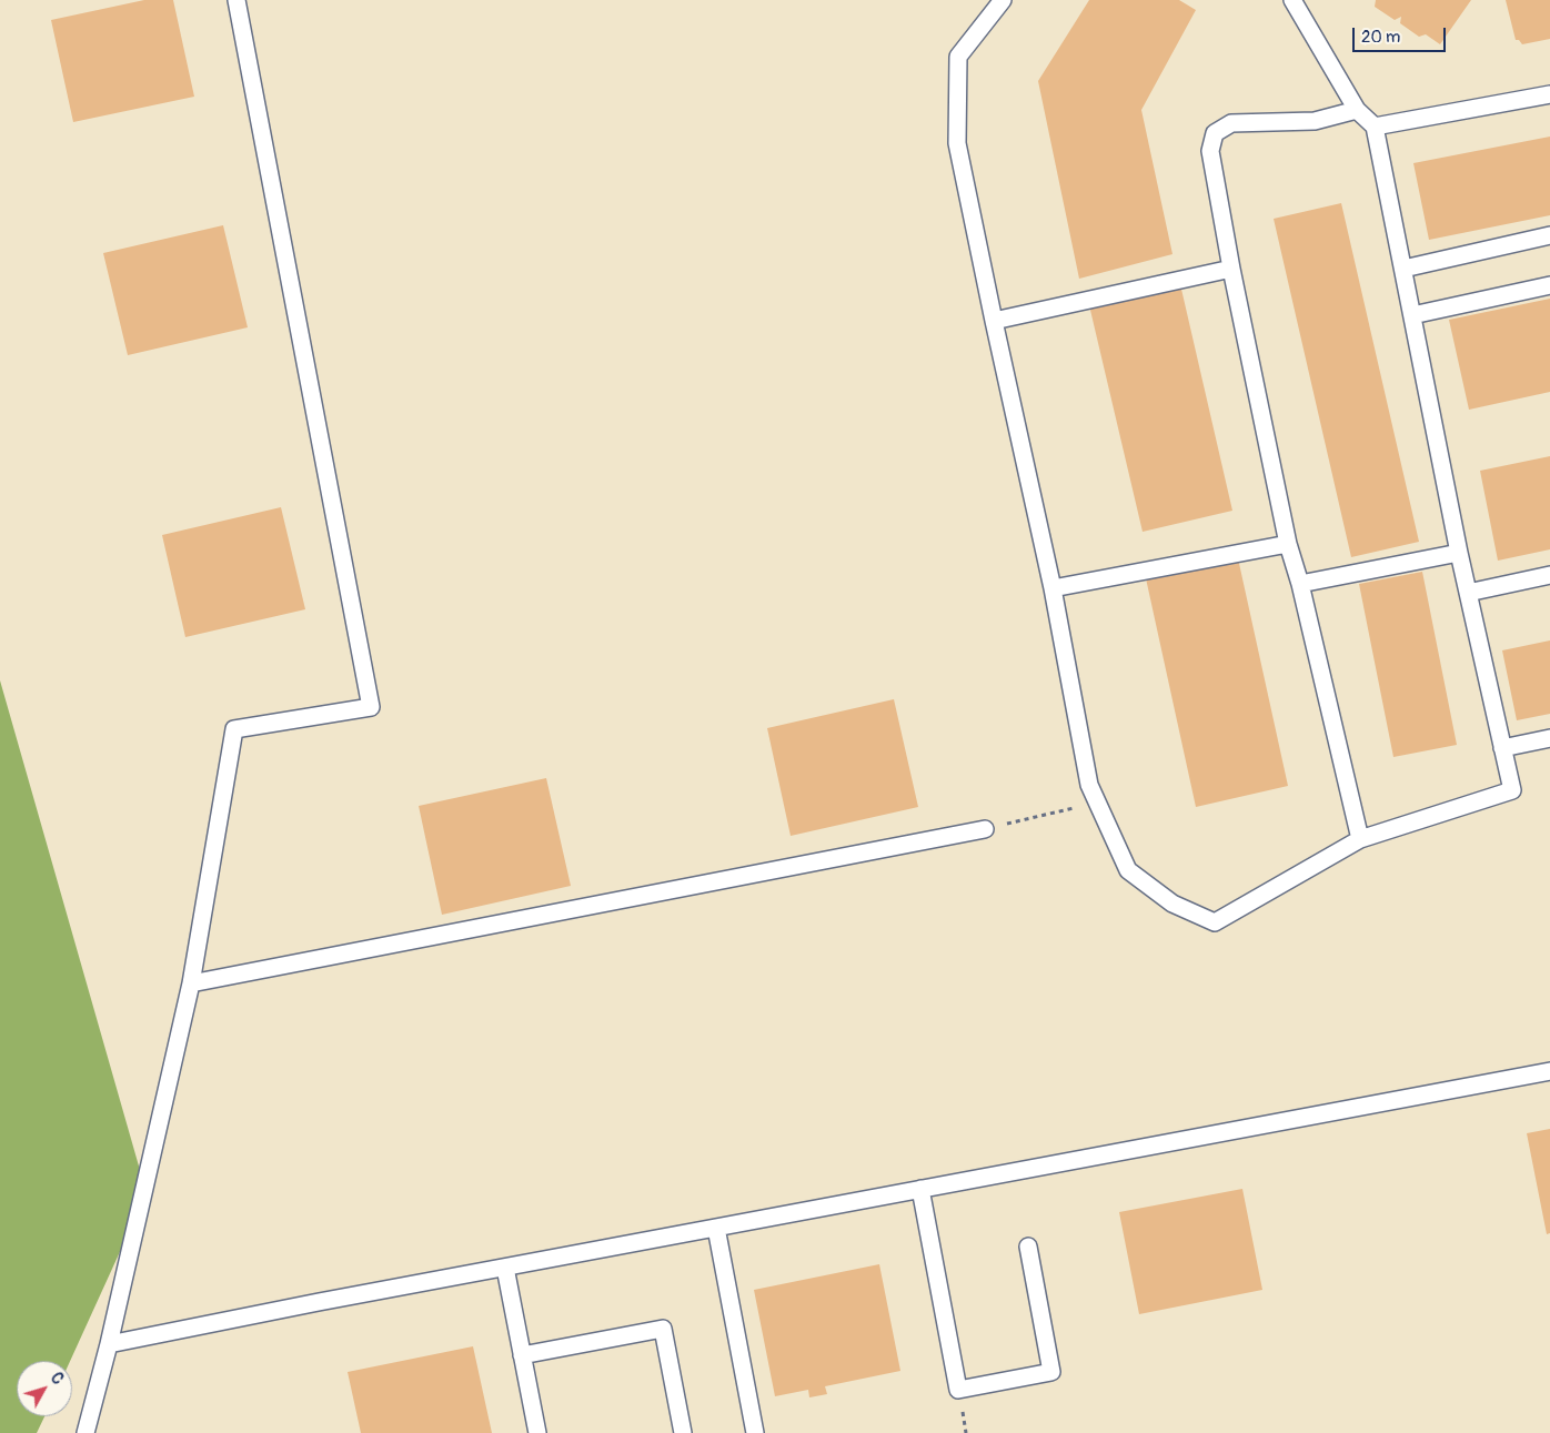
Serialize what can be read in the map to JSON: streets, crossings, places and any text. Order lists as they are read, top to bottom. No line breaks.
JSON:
{"scale_bar":"20 m","north":"top right"}
